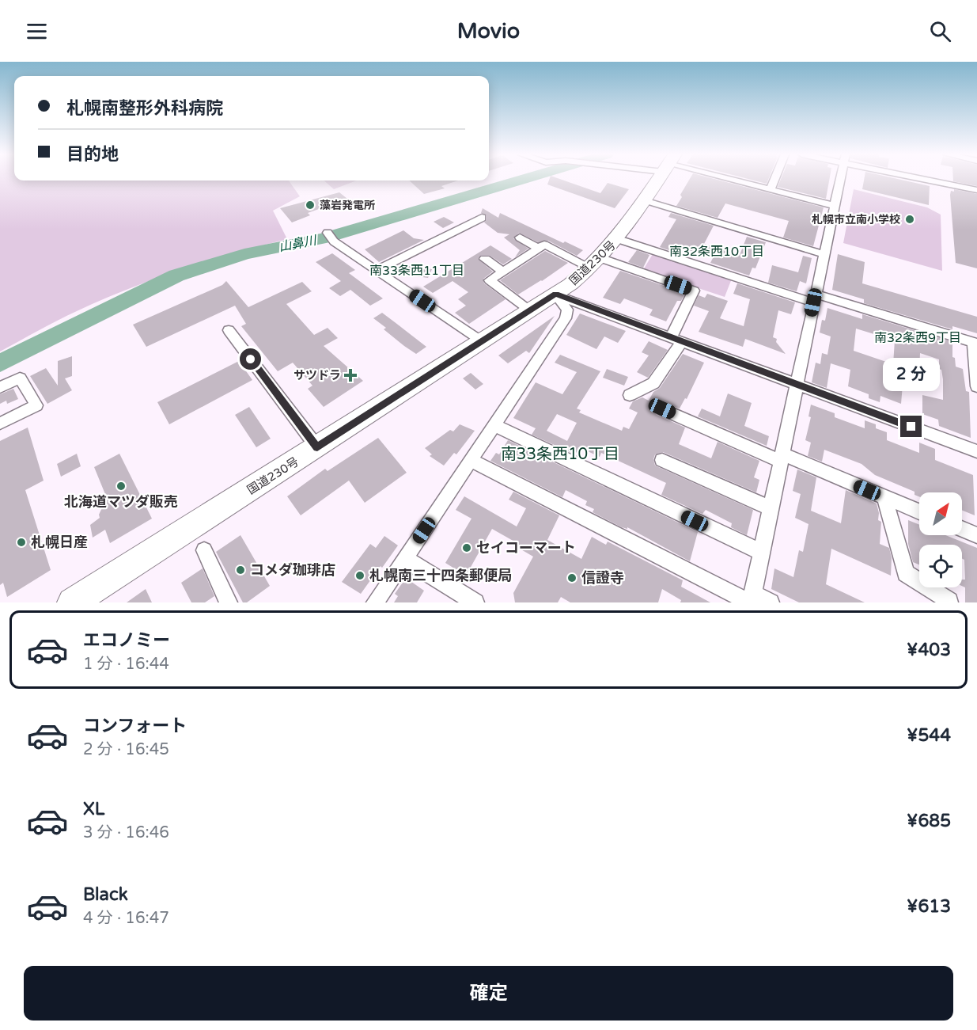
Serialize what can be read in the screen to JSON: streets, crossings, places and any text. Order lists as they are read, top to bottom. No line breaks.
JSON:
{"streets":{"highway":["国道230号"]},"districts":["南32条西10丁目","南33条西11丁目","南32条西9丁目","南33条西10丁目"],"water":["山鼻川"],"places":{"other":["藻岩発電所","札幌市立南小学校","北海道マツダ販売","札幌日産","セイコーマート","コメダ珈琲店","札幌南三十四条郵便局","信證寺"],"health":["サツドラ"]},"north":"top right","page":{"header":"Movio","banner":["札幌南整形外科病院","目的地"],"bubble":"2 分","list":[{"name":"エコノミー","note":"1 分 · 16:44","value":"¥403"},{"name":"コンフォート","note":"2 分 · 16:45","value":"¥544"},{"name":"XL","note":"3 分 · 16:46","value":"¥685"},{"name":"Black","note":"4 分 · 16:47","value":"¥613"}],"buttons":"確定"}}
